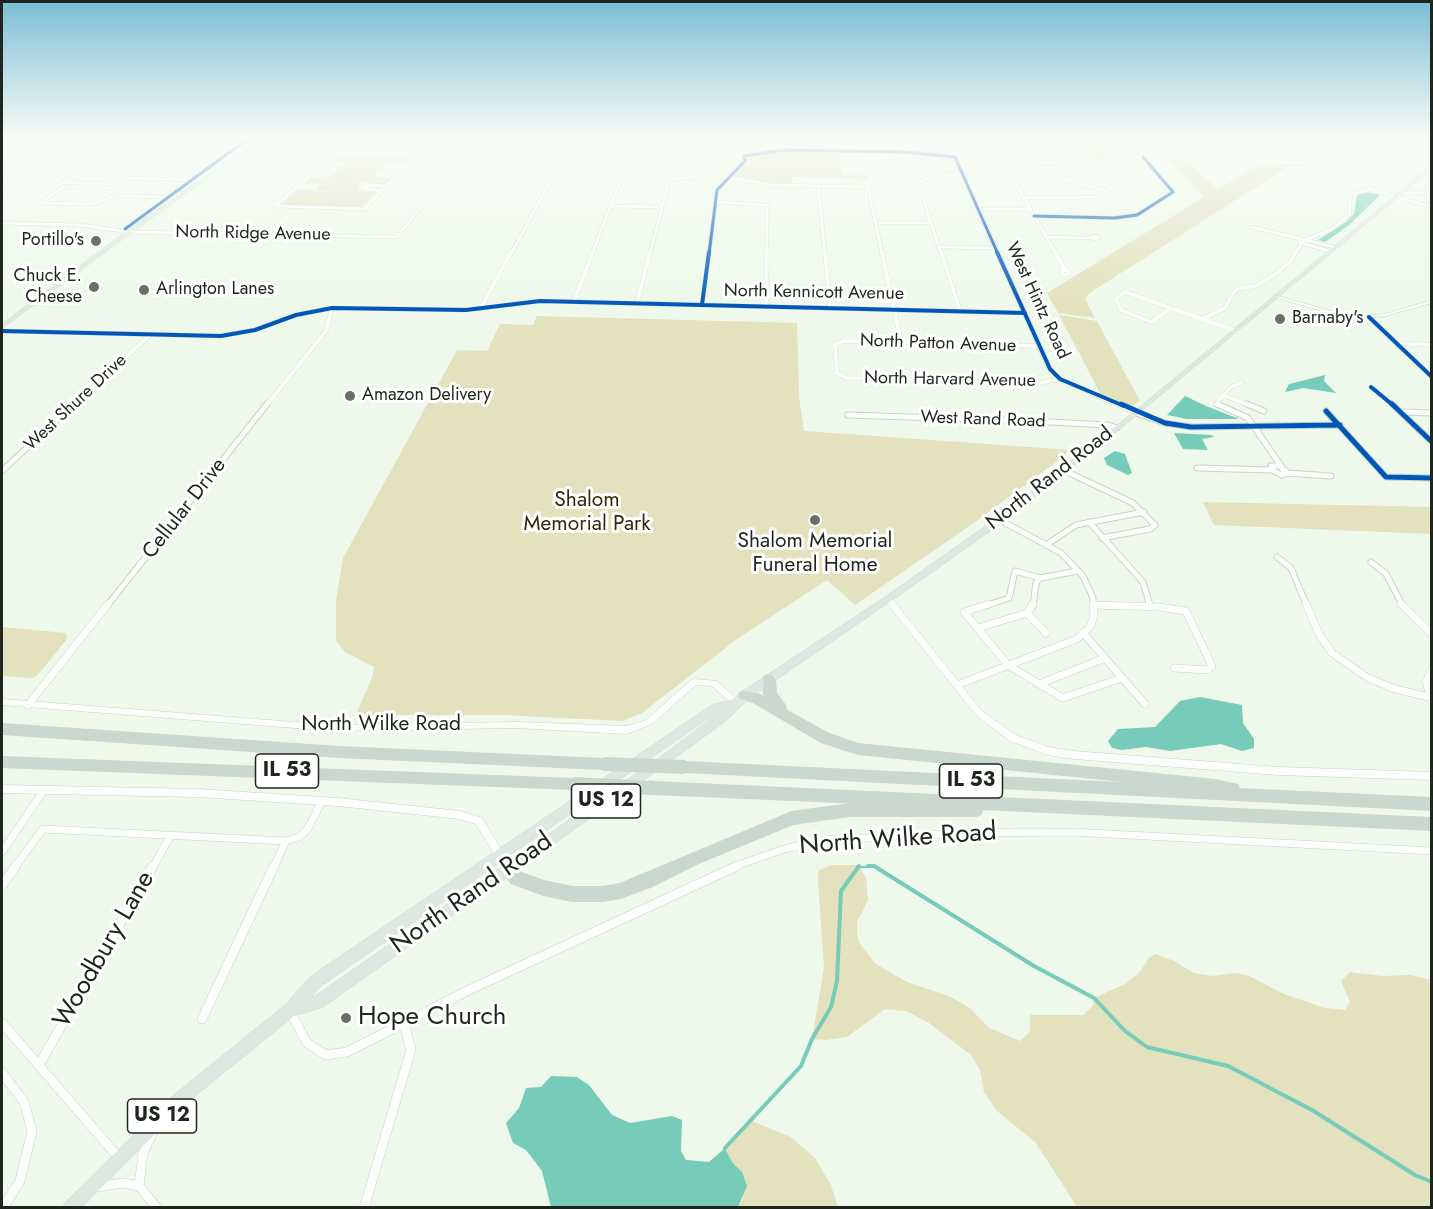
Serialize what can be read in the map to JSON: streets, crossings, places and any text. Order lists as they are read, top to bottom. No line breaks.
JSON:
{"streets":{"highway":["IL 53"],"main road":["North Rand Road","US 12"],"street":["North Ridge Avenue","North Kennicott Avenue","West Hintz Road","North Patton Avenue","North Harvard Avenue","West Shure Drive","West Rand Road","Cellular Drive","North Wilke Road","Woodbury Lane"]},"crossings":[["North Kennicott Avenue","West Hintz Road"],["North Kennicott Avenue","West Shure Drive"],["North Kennicott Avenue","Cellular Drive"],["West Hintz Road","North Patton Avenue"],["West Hintz Road","North Harvard Avenue"],["West Hintz Road","North Rand Road"],["North Patton Avenue","North Harvard Avenue"],["West Rand Road","North Rand Road"],["North Rand Road","North Wilke Road"],["Cellular Drive","North Wilke Road"]],"parks":["Shalom Memorial Park"],"places":["Portillo's","Chuck E. Cheese","Arlington Lanes","Barnaby's","Amazon Delivery","Shalom Memorial Funeral Home","Hope Church"]}
